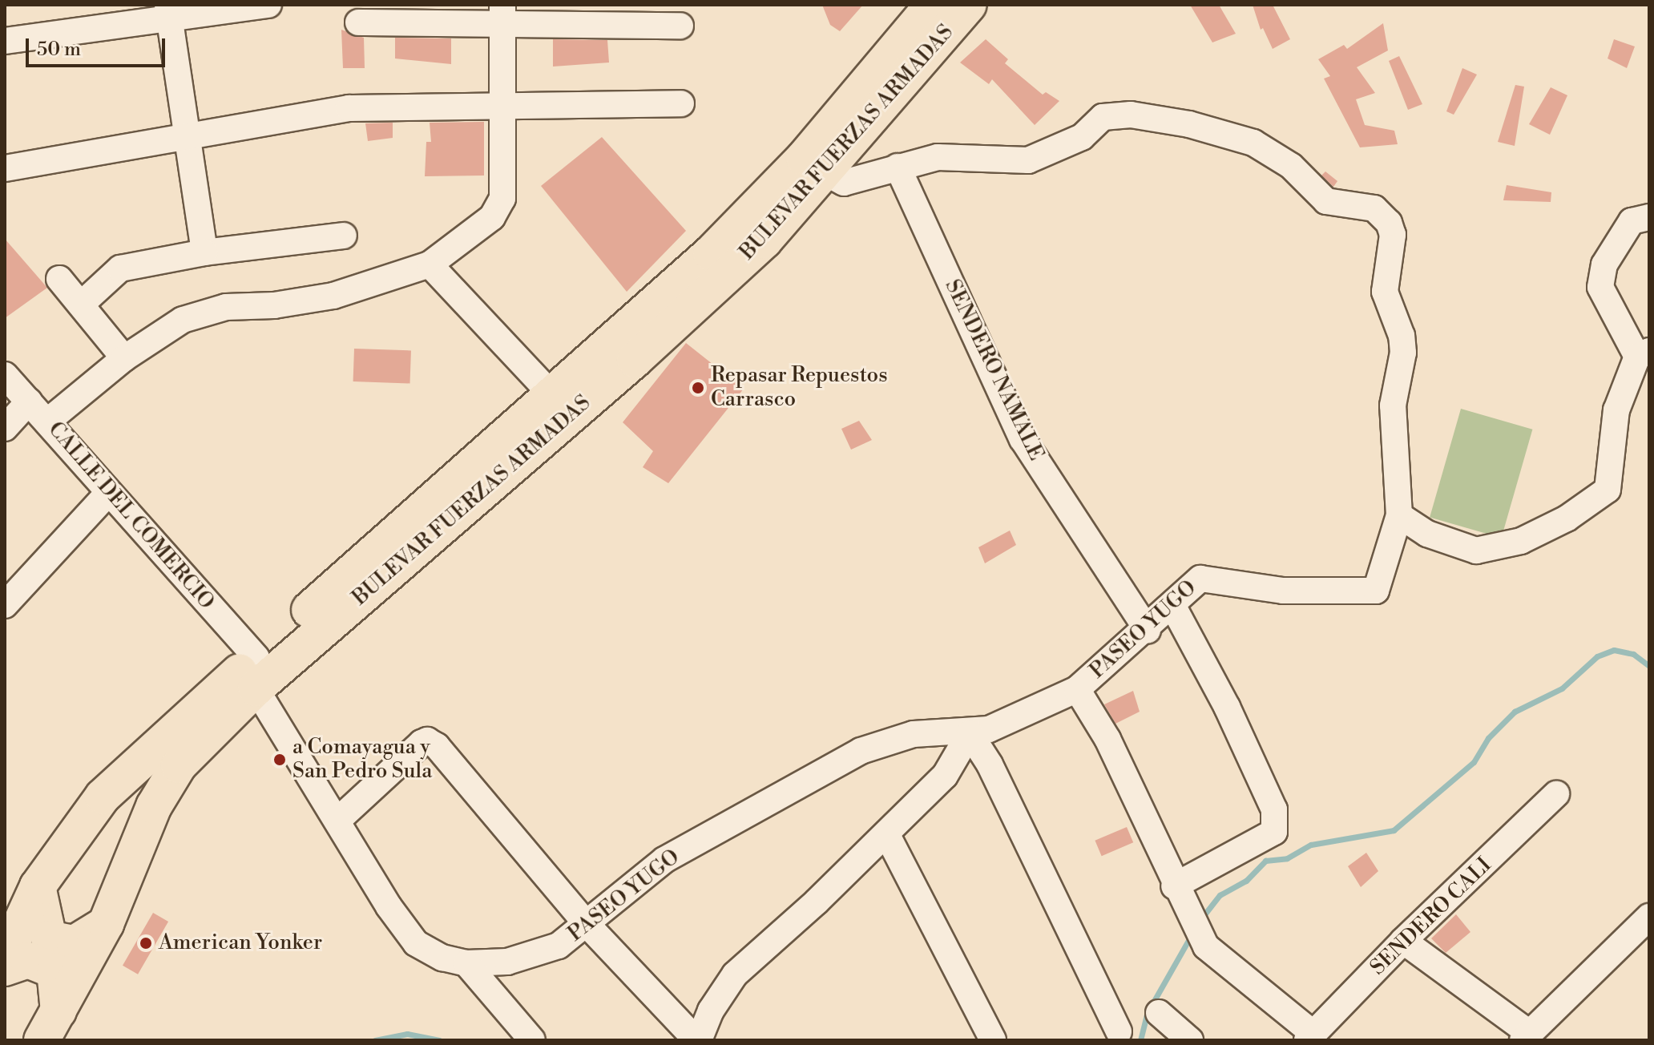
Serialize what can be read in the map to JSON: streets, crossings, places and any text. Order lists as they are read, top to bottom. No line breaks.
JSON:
{"streets":{"highway":["BULEVAR FUERZAS ARMADAS"],"street":["SENDERO NAMALE","CALLE DEL COMERCIO","PASEO YUGO","SENDERO CALI"]},"crossings":[["BULEVAR FUERZAS ARMADAS","CALLE DEL COMERCIO"],["BULEVAR FUERZAS ARMADAS","PASEO YUGO"],["SENDERO NAMALE","PASEO YUGO"],["CALLE DEL COMERCIO","PASEO YUGO"]],"places":["Repasar Repuestos Carrasco","a Comayagua y San Pedro Sula","American Yonker"],"scale_bar":"50 m"}
